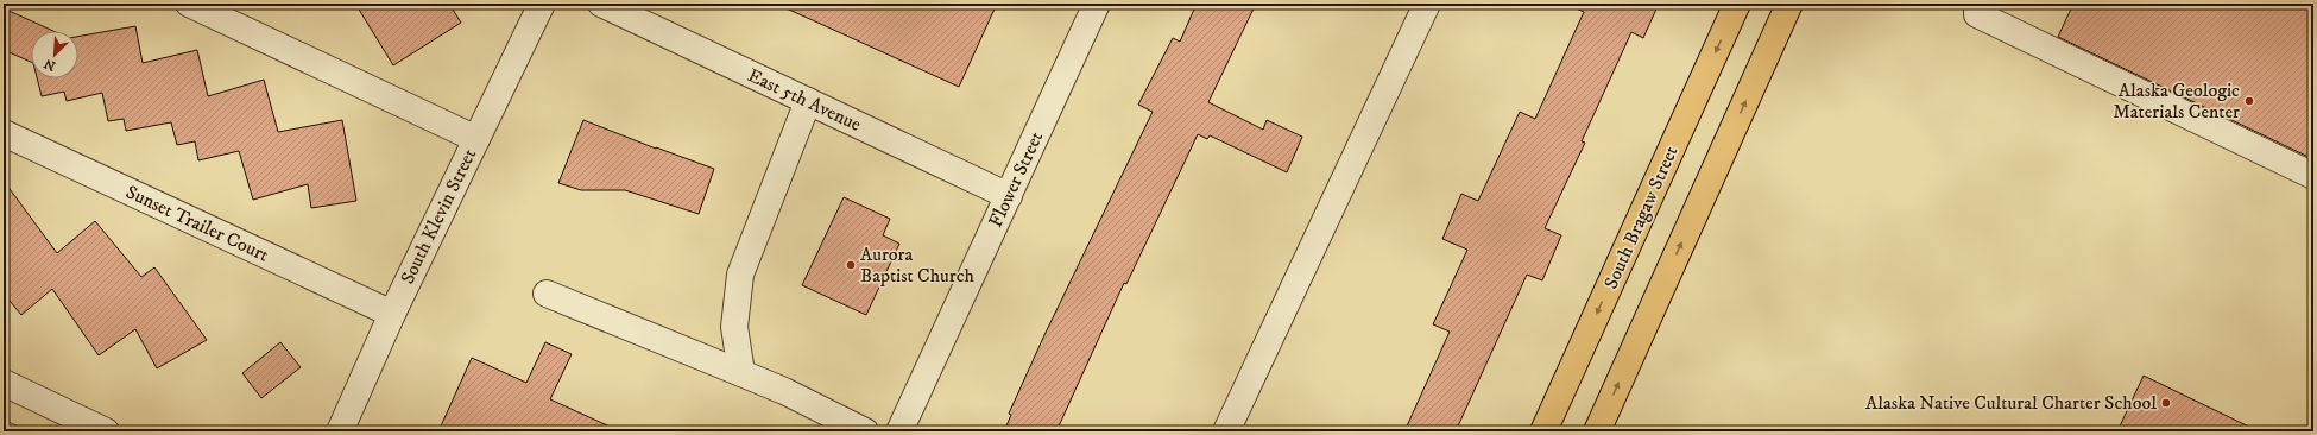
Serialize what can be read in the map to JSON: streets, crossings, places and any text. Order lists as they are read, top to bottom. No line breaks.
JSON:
{"streets":{"main road":["South Bragaw Street"],"street":["East 5th Avenue","Flower Street","South Klevin Street","Sunset Trailer Court"]},"crossings":[["East 5th Avenue","Flower Street"],["South Klevin Street","Sunset Trailer Court"]],"places":["Alaska Geologic Materials Center","Aurora Baptist Church","Alaska Native Cultural Charter School"],"north":"bottom left"}
